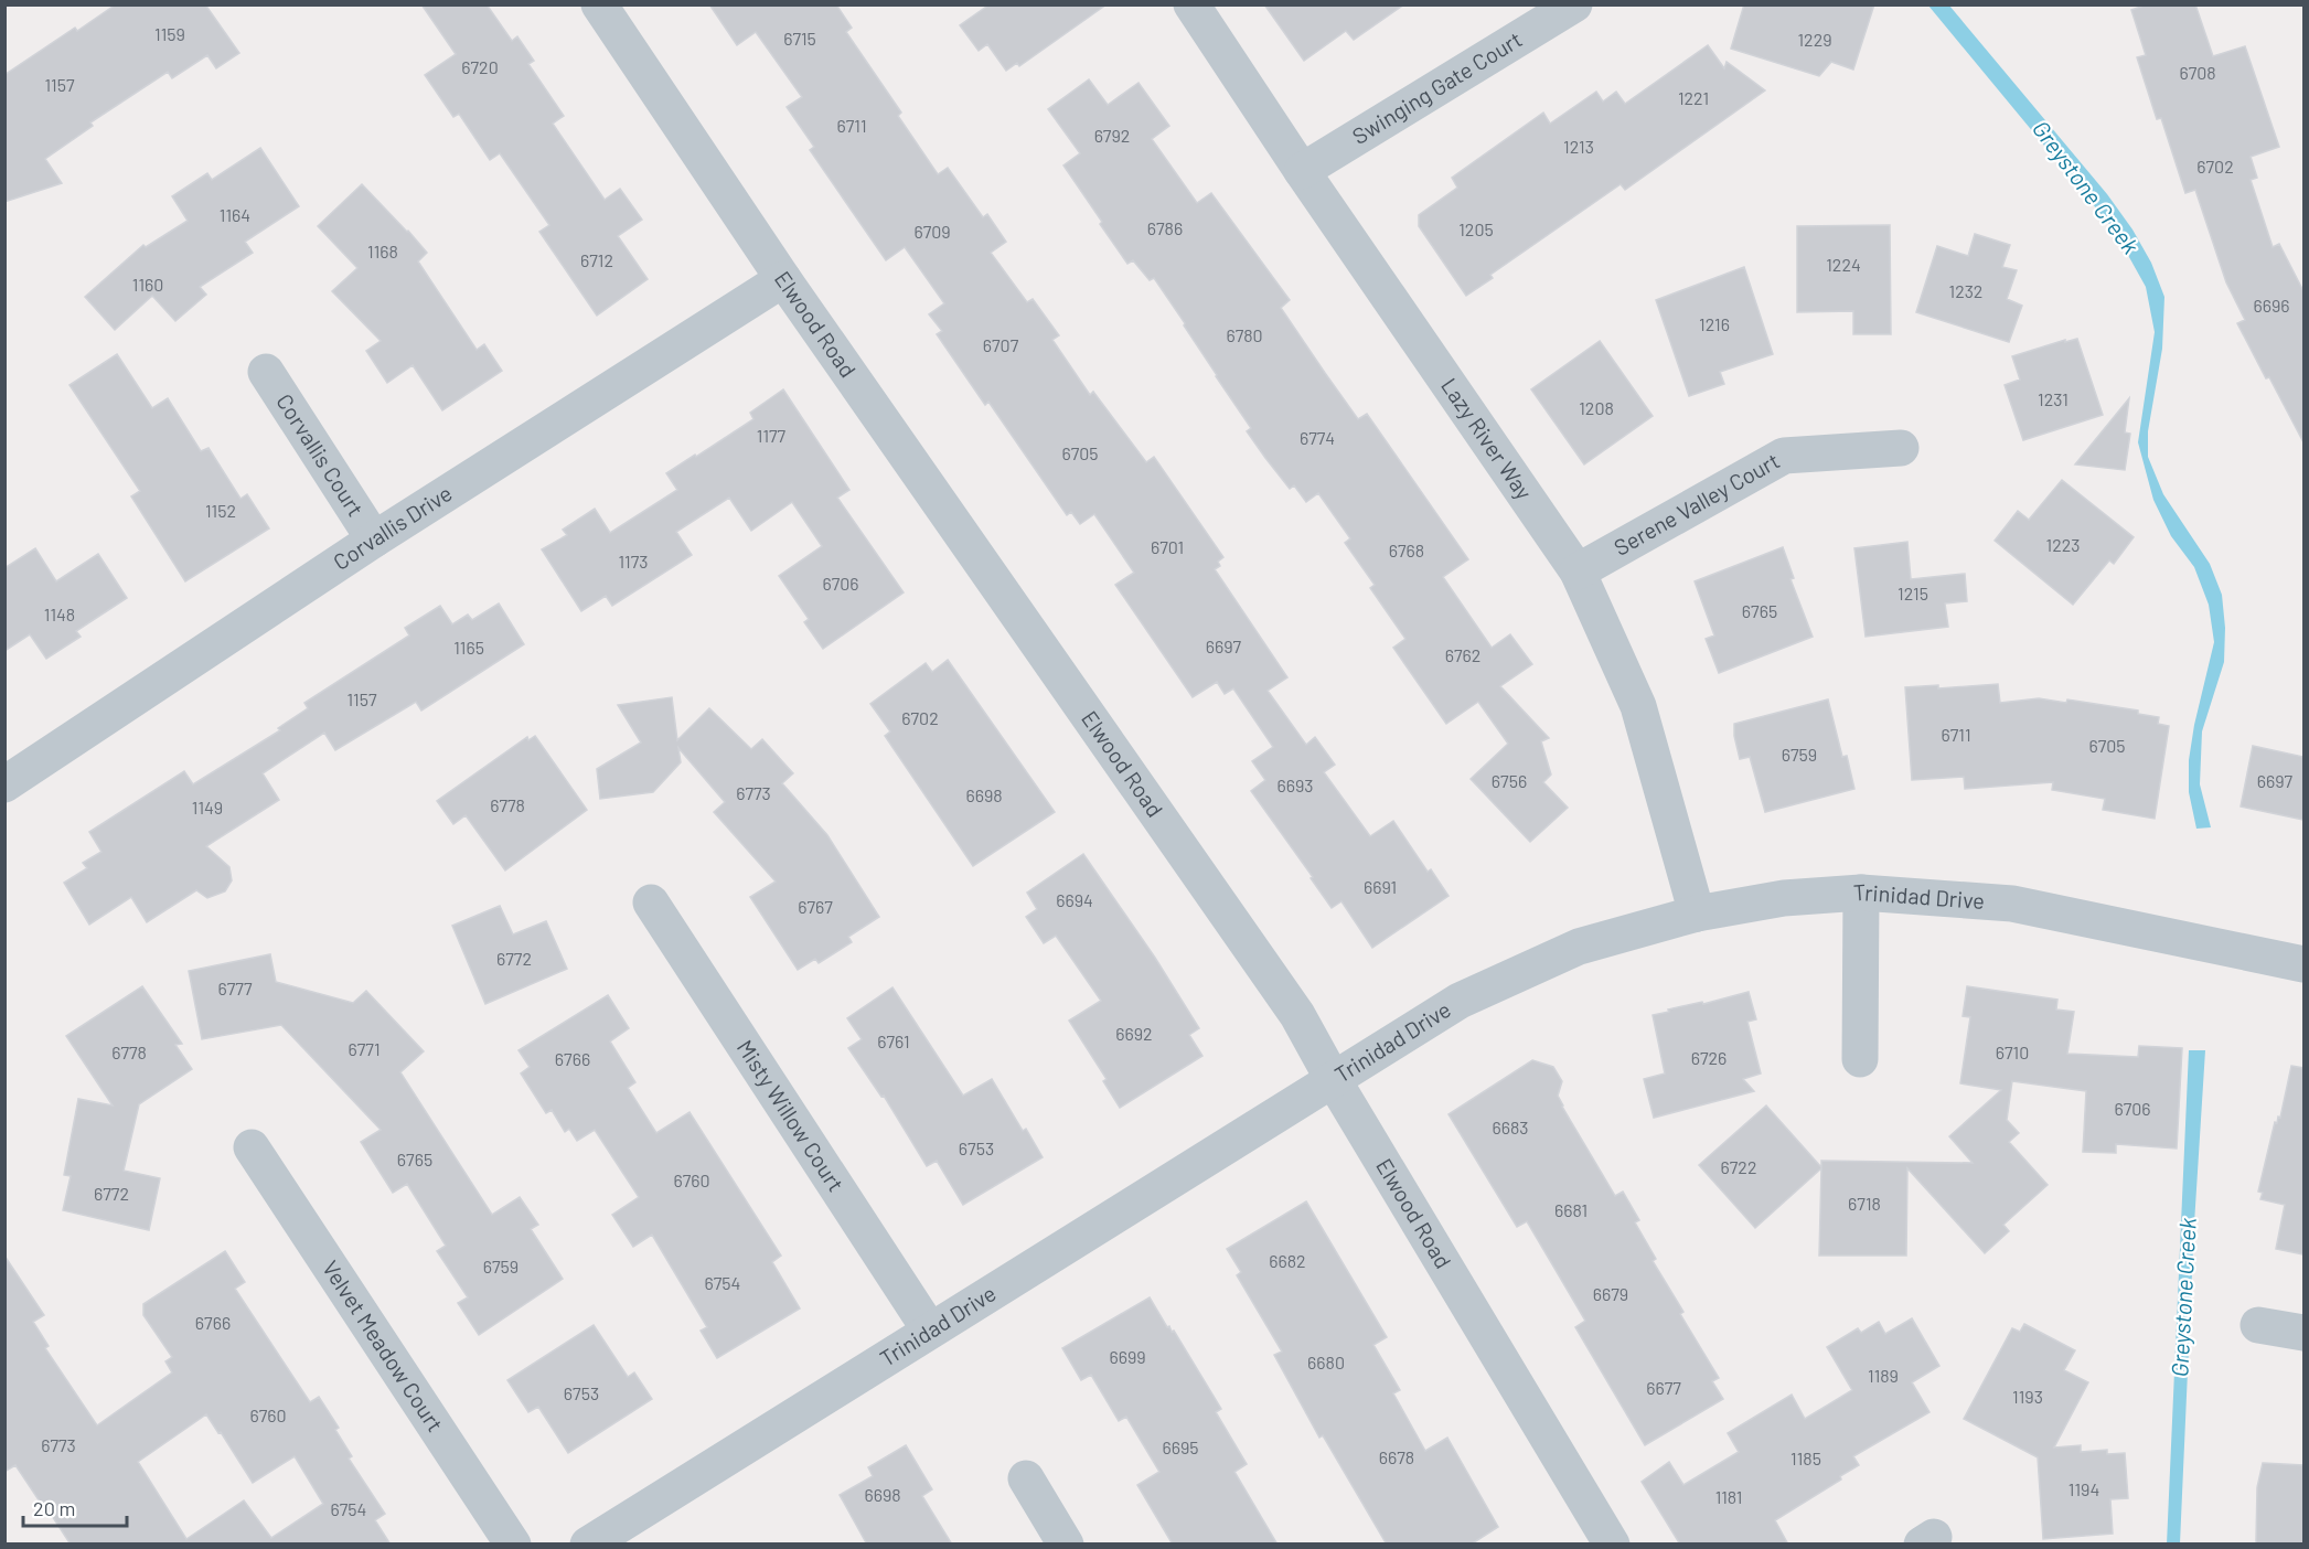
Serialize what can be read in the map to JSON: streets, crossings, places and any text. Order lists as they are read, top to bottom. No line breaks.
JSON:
{"streets":{"street":["Swinging Gate Court","Elwood Road","Lazy River Way","Corvallis Court","Serene Valley Court","Corvallis Drive","Trinidad Drive","Misty Willow Court","Velvet Meadow Court"]},"crossings":[["Swinging Gate Court","Lazy River Way"],["Elwood Road","Corvallis Drive"],["Elwood Road","Trinidad Drive"],["Lazy River Way","Serene Valley Court"],["Lazy River Way","Trinidad Drive"],["Corvallis Court","Corvallis Drive"],["Trinidad Drive","Misty Willow Court"]],"water":["Greystone Creek"],"house_numbers":["1159","6715","1229","6720","6708","1157","1221","6711","6792","1213","6702","1164","6786","1205","6709","1168","6712","1224","1160","1232","6696","1216","6780","6707","1231","1208","1177","6774","6705","1152","1223","6701","6768","1173","6706","1215","6765","1148","6697","1165","6762","1157","6702","6711","6705","6759","6756","6697","6693","6773","6698","6778","1149","6691","6694","6767","6772","6777","6692","6761","6771","6778","6710","6726","6766","6706","6683","6753","6765","6722","6760","6772","6718","6681","6682","6759","6754","6679","6766","6699","6680","1189","6677","6753","1193","6760","6773","6695","6678","1185","1194","6698","1181","6754"],"scale_bar":"20 m"}
